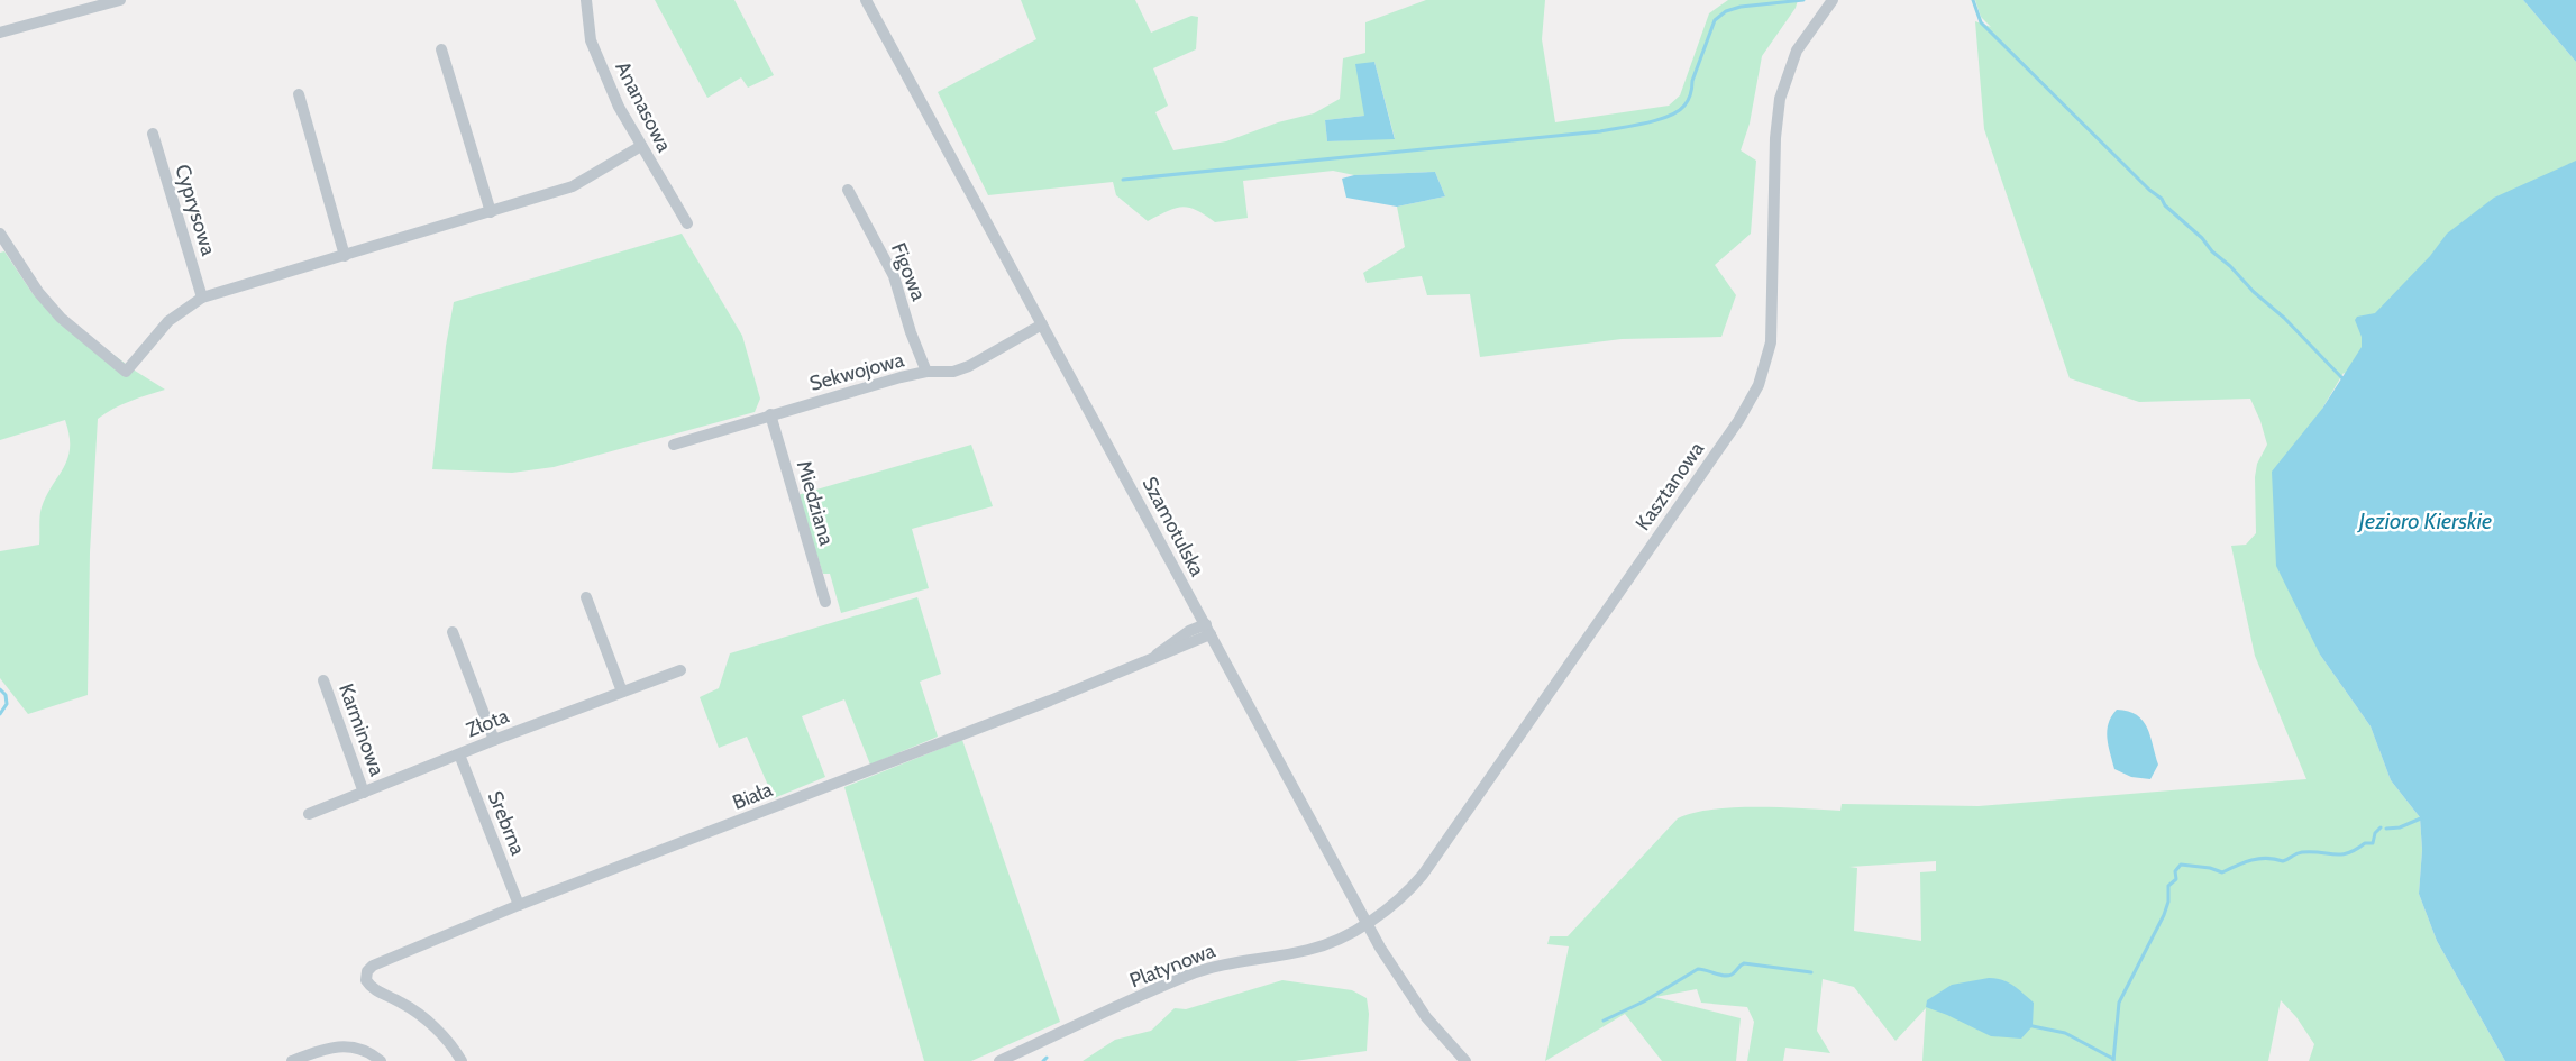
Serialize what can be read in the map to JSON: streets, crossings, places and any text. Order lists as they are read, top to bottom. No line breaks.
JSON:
{"streets":{"street":["Ananasowa","Cyprysowa","Figowa","Sekwojowa","Kasztanowa","Miedziana","Szamotulska","Złota","Karminowa","Biała","Srebrna","Platynowa"]},"crossings":[["Figowa","Sekwojowa"],["Sekwojowa","Miedziana"],["Sekwojowa","Szamotulska"],["Kasztanowa","Szamotulska"],["Kasztanowa","Platynowa"],["Szamotulska","Biała"],["Szamotulska","Platynowa"],["Złota","Karminowa"],["Złota","Srebrna"],["Biała","Srebrna"]],"water":["Jezioro Kierskie"]}
